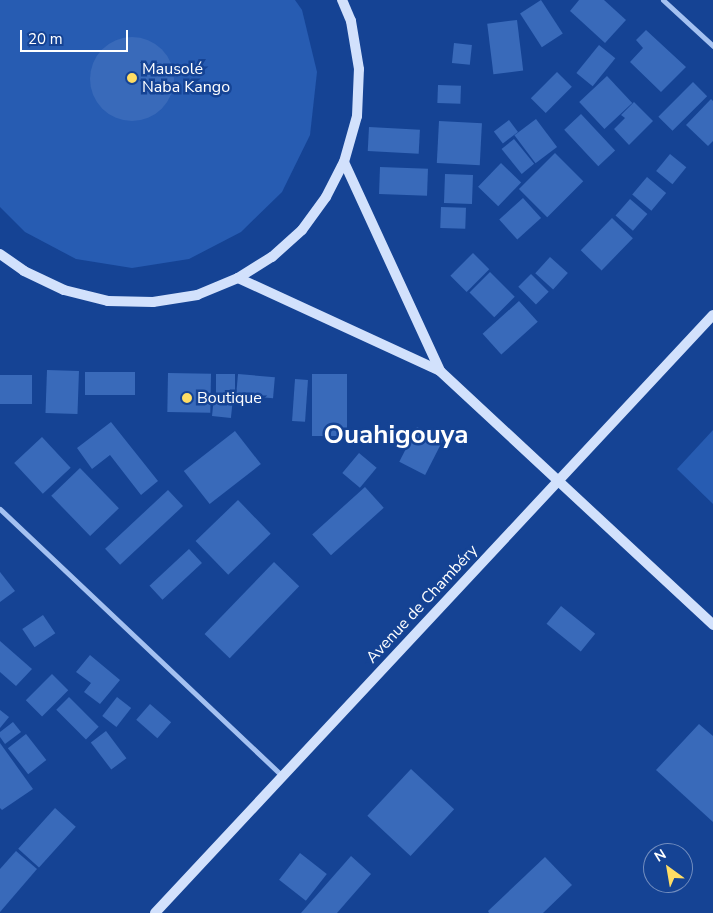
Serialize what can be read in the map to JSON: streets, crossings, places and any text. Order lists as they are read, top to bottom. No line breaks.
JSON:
{"streets":{"street":["Avenue de Chambéry"]},"districts":["Ouahigouya"],"places":["Mausolé Naba Kango","Boutique"],"scale_bar":"20 m","north":"top left"}
